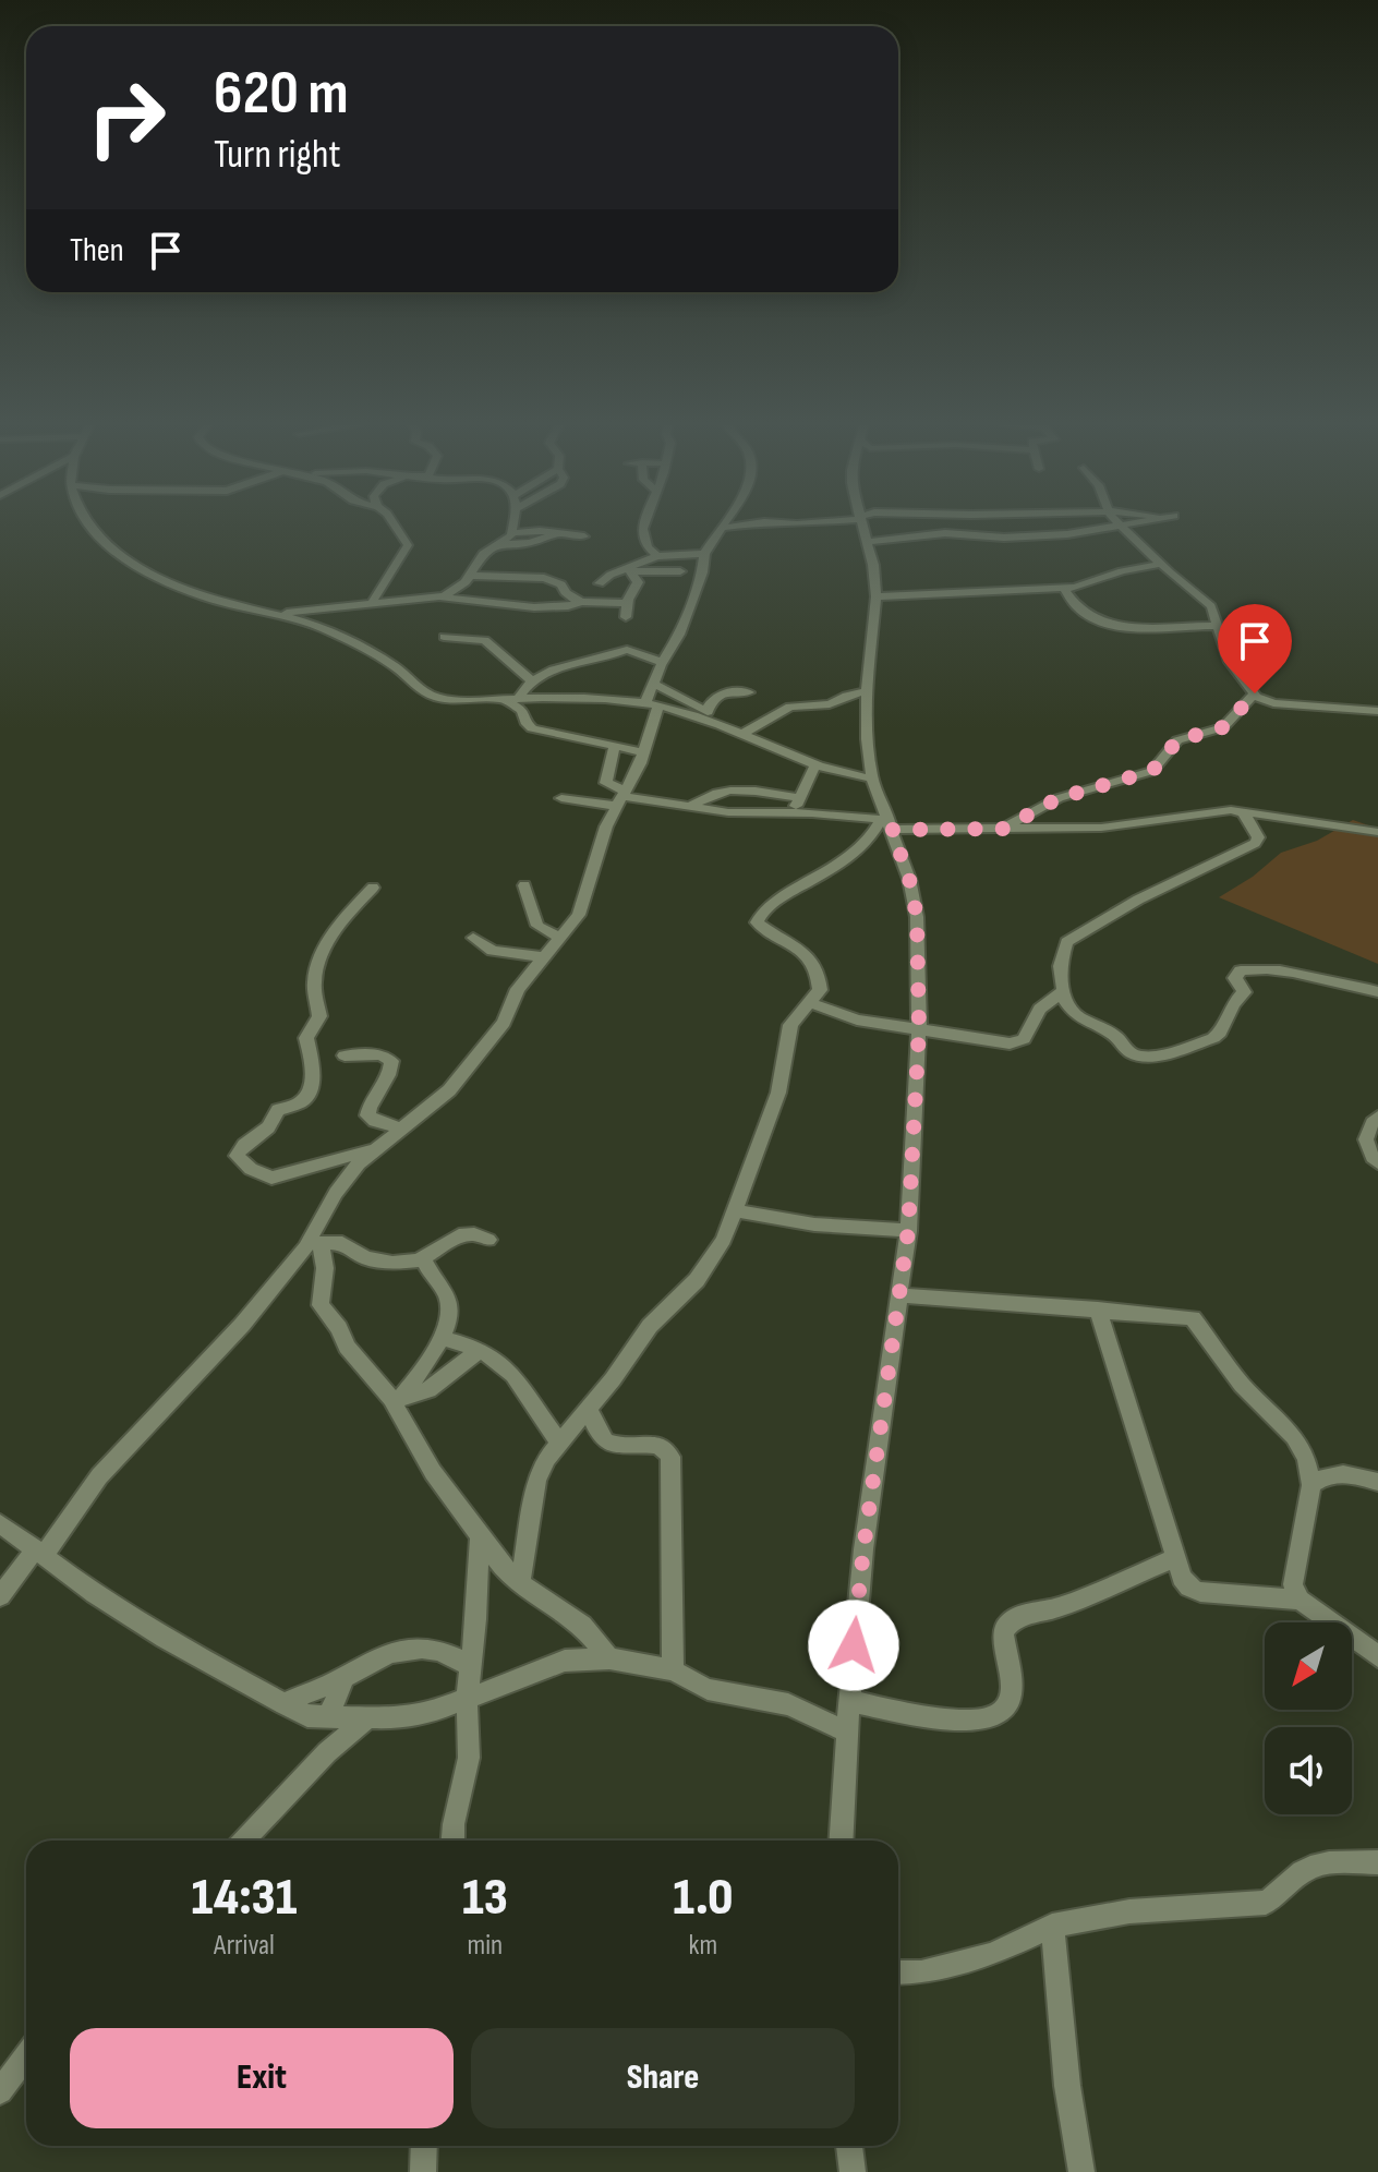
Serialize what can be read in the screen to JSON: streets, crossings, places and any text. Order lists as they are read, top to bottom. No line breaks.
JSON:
{"north":"bottom left","page":{"turn":["620 m","Turn right"],"then":"Then","eta":["14:31","Arrival","13","min","1.0","km"],"buttons":["Exit","Share"]}}
